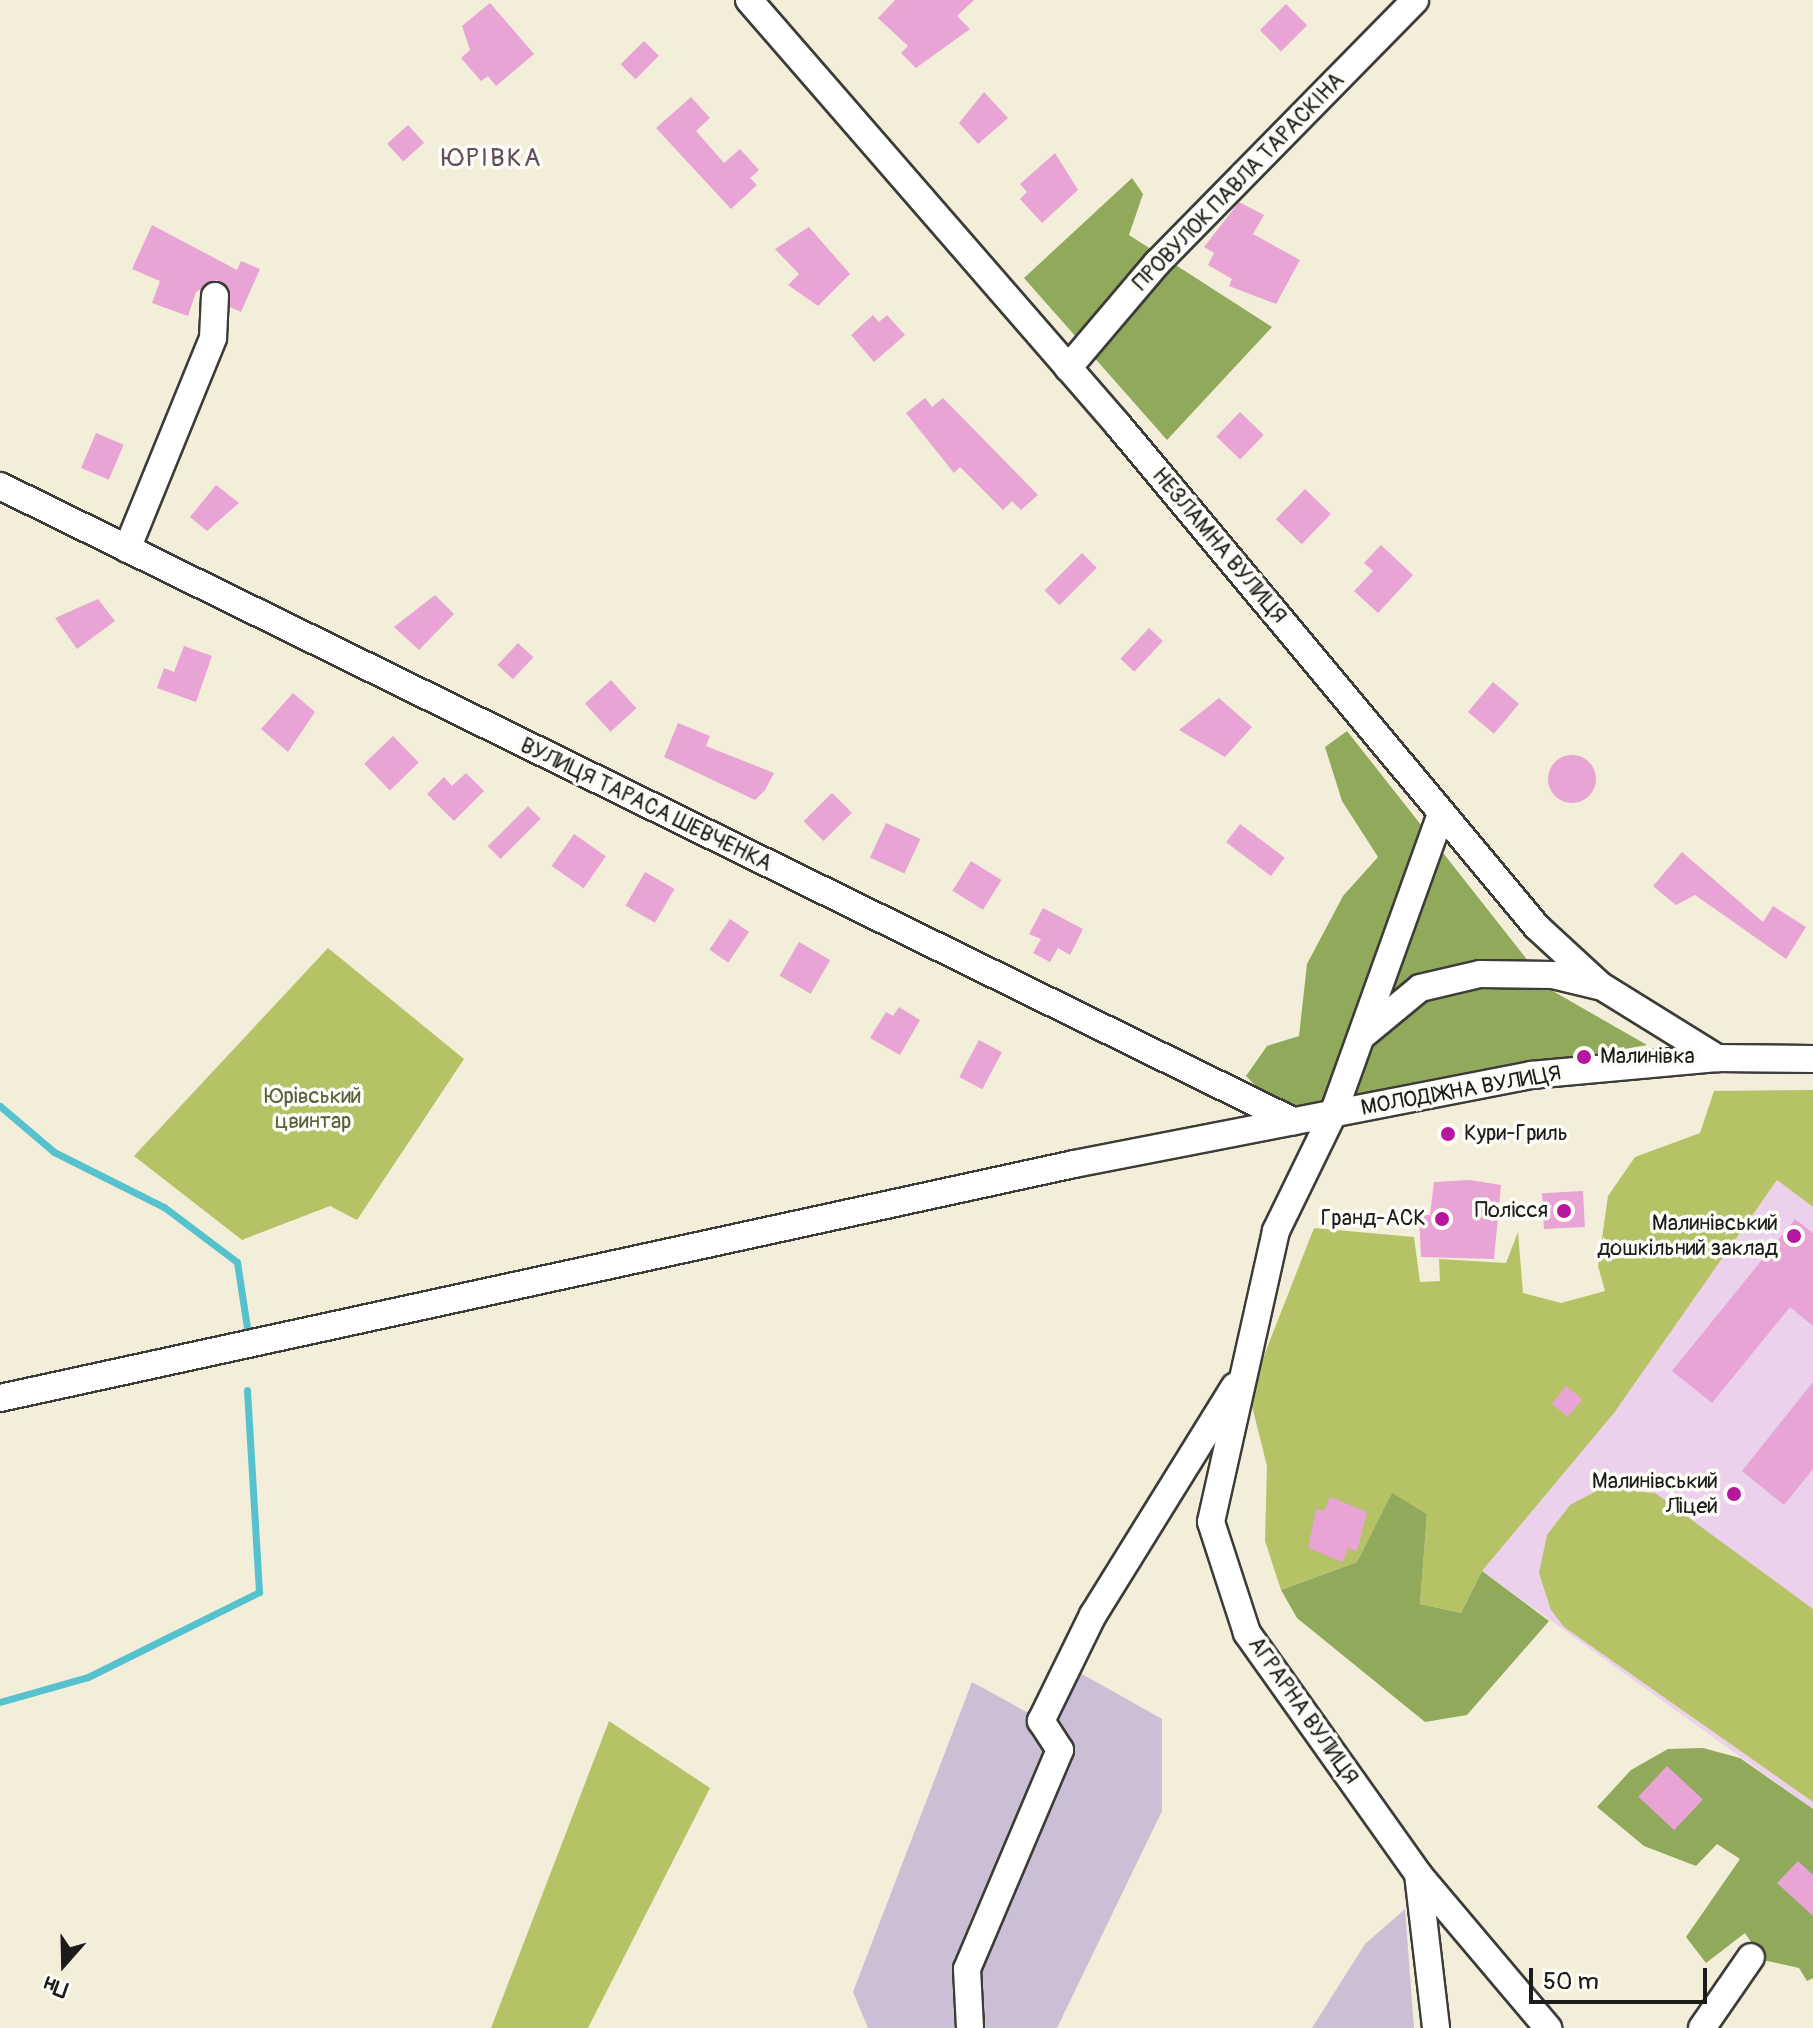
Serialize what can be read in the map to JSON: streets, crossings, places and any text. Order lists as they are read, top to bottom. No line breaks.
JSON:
{"streets":{"street":["ПРОВУЛОК ПАВЛА ТАРАСКІНА","НЕЗЛАМНА ВУЛИЦЯ","ВУЛИЦЯ ТАРАСА ШЕВЧЕНКА","МОЛОДІЖНА ВУЛИЦЯ","АГРАРНА ВУЛИЦЯ"]},"crossings":[["ПРОВУЛОК ПАВЛА ТАРАСКІНА","НЕЗЛАМНА ВУЛИЦЯ"],["НЕЗЛАМНА ВУЛИЦЯ","МОЛОДІЖНА ВУЛИЦЯ"],["НЕЗЛАМНА ВУЛИЦЯ","АГРАРНА ВУЛИЦЯ"],["ВУЛИЦЯ ТАРАСА ШЕВЧЕНКА","МОЛОДІЖНА ВУЛИЦЯ"],["МОЛОДІЖНА ВУЛИЦЯ","АГРАРНА ВУЛИЦЯ"]],"districts":["ЮРІВКА"],"parks":["Юрівський цвинтар"],"places":["Малинівка","Кури-Гриль","Полісся","Гранд-АСК","Малинівський дошкільний заклад","Малинівський Ліцей"],"scale_bar":"50 m","north":"bottom"}
